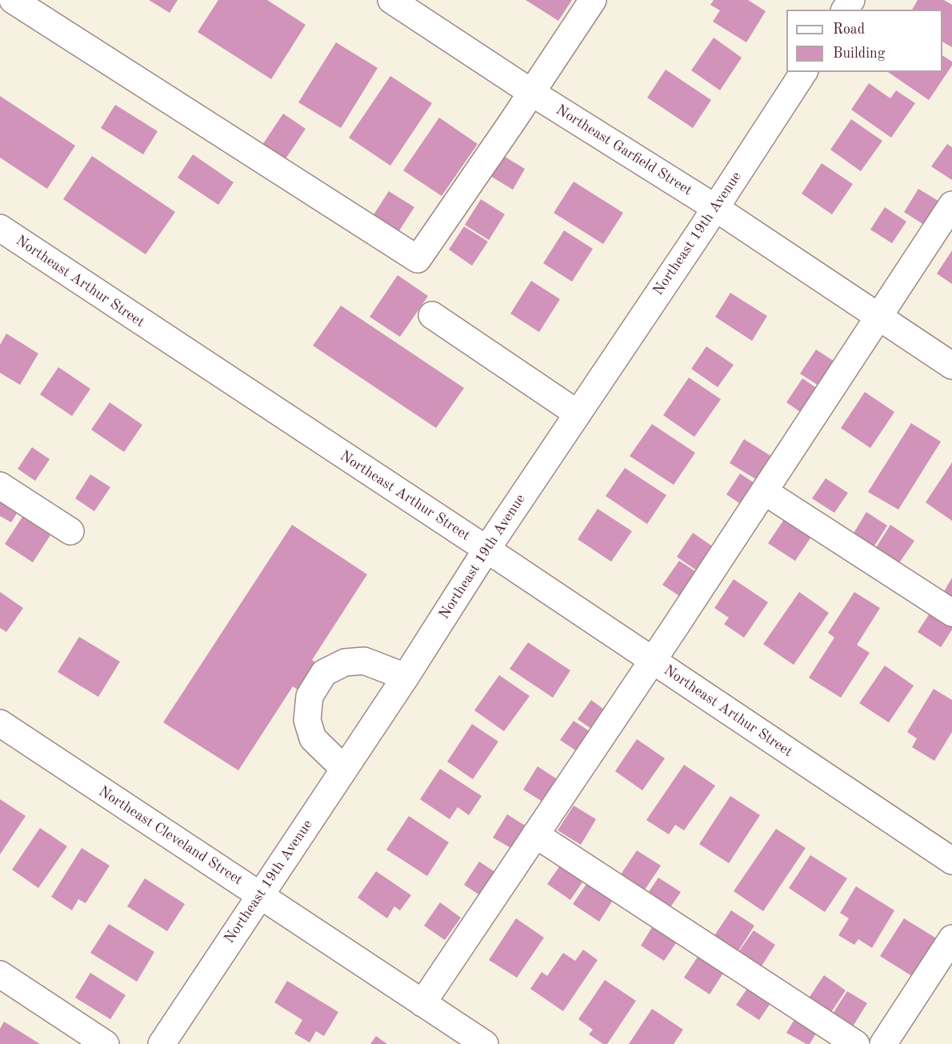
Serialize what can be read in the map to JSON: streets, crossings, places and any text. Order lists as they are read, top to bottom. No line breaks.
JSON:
{"streets":{"street":["Northeast Garfield Street","Northeast 19th Avenue","Northeast Arthur Street","Northeast Cleveland Street"]},"crossings":[["Northeast Garfield Street","Northeast 19th Avenue"],["Northeast 19th Avenue","Northeast Arthur Street"],["Northeast 19th Avenue","Northeast Cleveland Street"]],"legend":["Road","Building"]}
